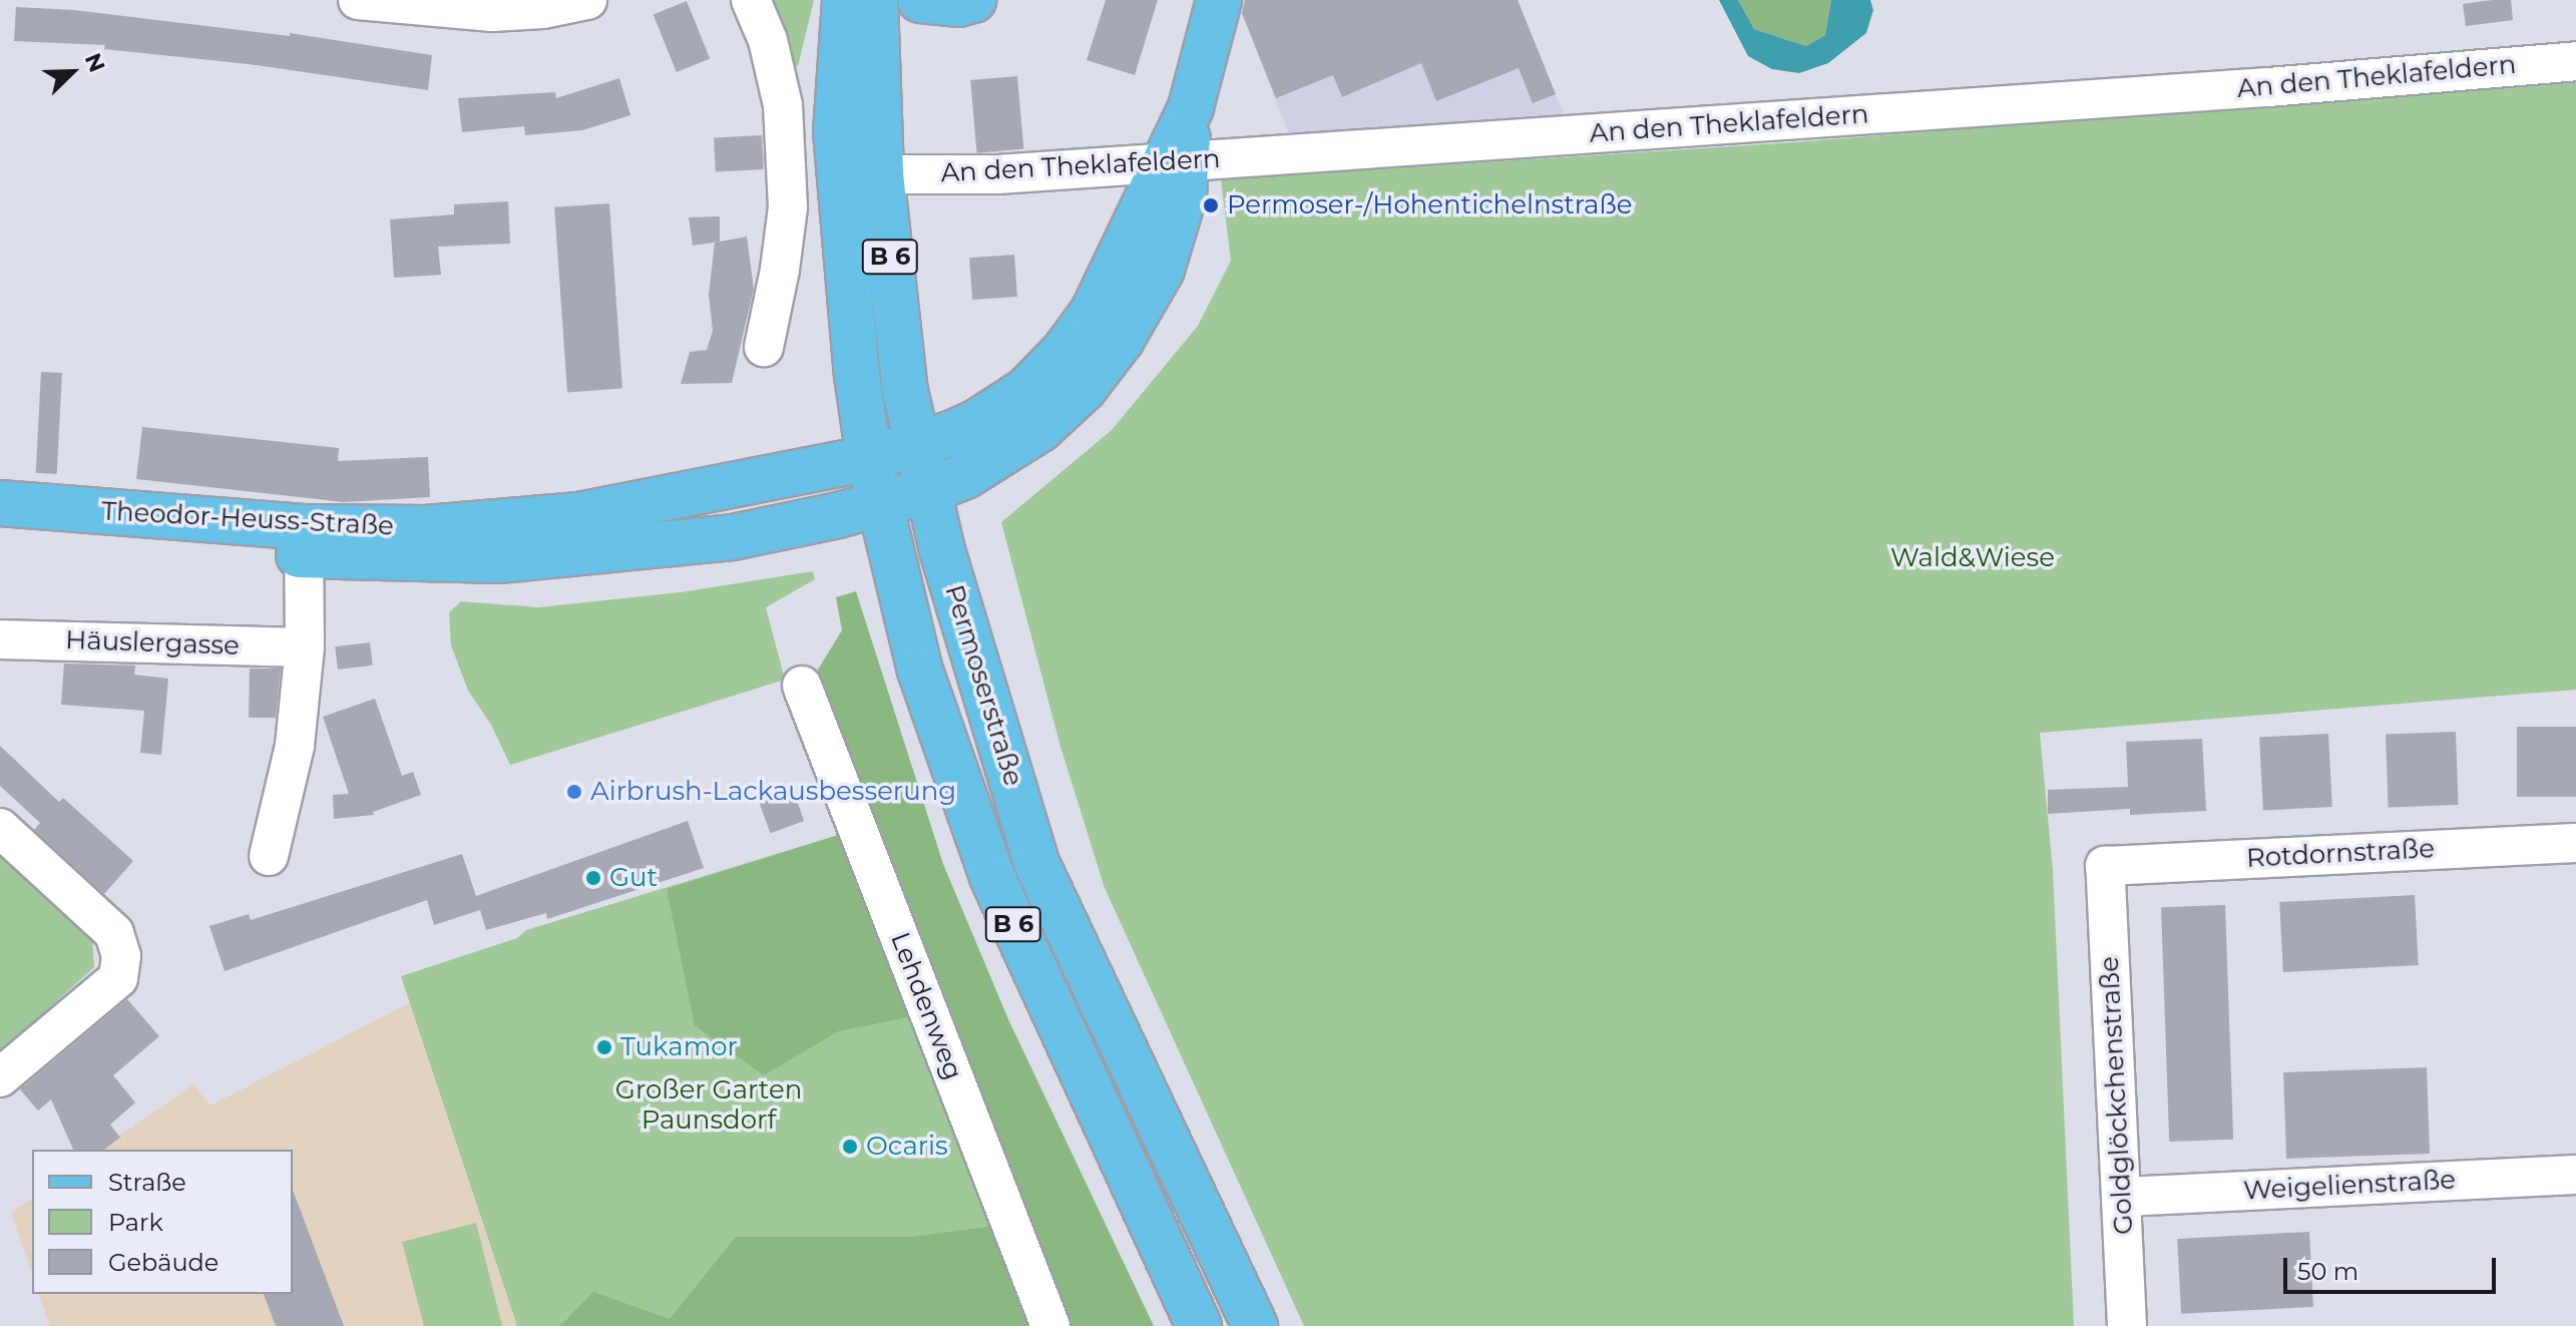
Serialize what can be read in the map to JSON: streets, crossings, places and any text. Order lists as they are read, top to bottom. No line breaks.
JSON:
{"streets":{"main road":["B 6","Theodor-Heuss-Straße","Permoserstraße"],"street":["An den Theklafeldern","Häuslergasse","Rotdornstraße","Lehdenweg","Goldglöckchenstraße","Weigelienstraße"]},"crossings":[["An den Theklafeldern","Theodor-Heuss-Straße"],["An den Theklafeldern","Permoserstraße"],["Theodor-Heuss-Straße","Permoserstraße"],["Rotdornstraße","Goldglöckchenstraße"],["Goldglöckchenstraße","Weigelienstraße"]],"parks":["Wald&Wiese","Großer Garten Paunsdorf"],"places":["Permoser-/Hohentichelnstraße","Airbrush-Lackausbesserung","Gut","Tukamor","Ocaris"],"legend":["Straße","Park","Gebäude"],"scale_bar":"50 m","north":"top right"}
